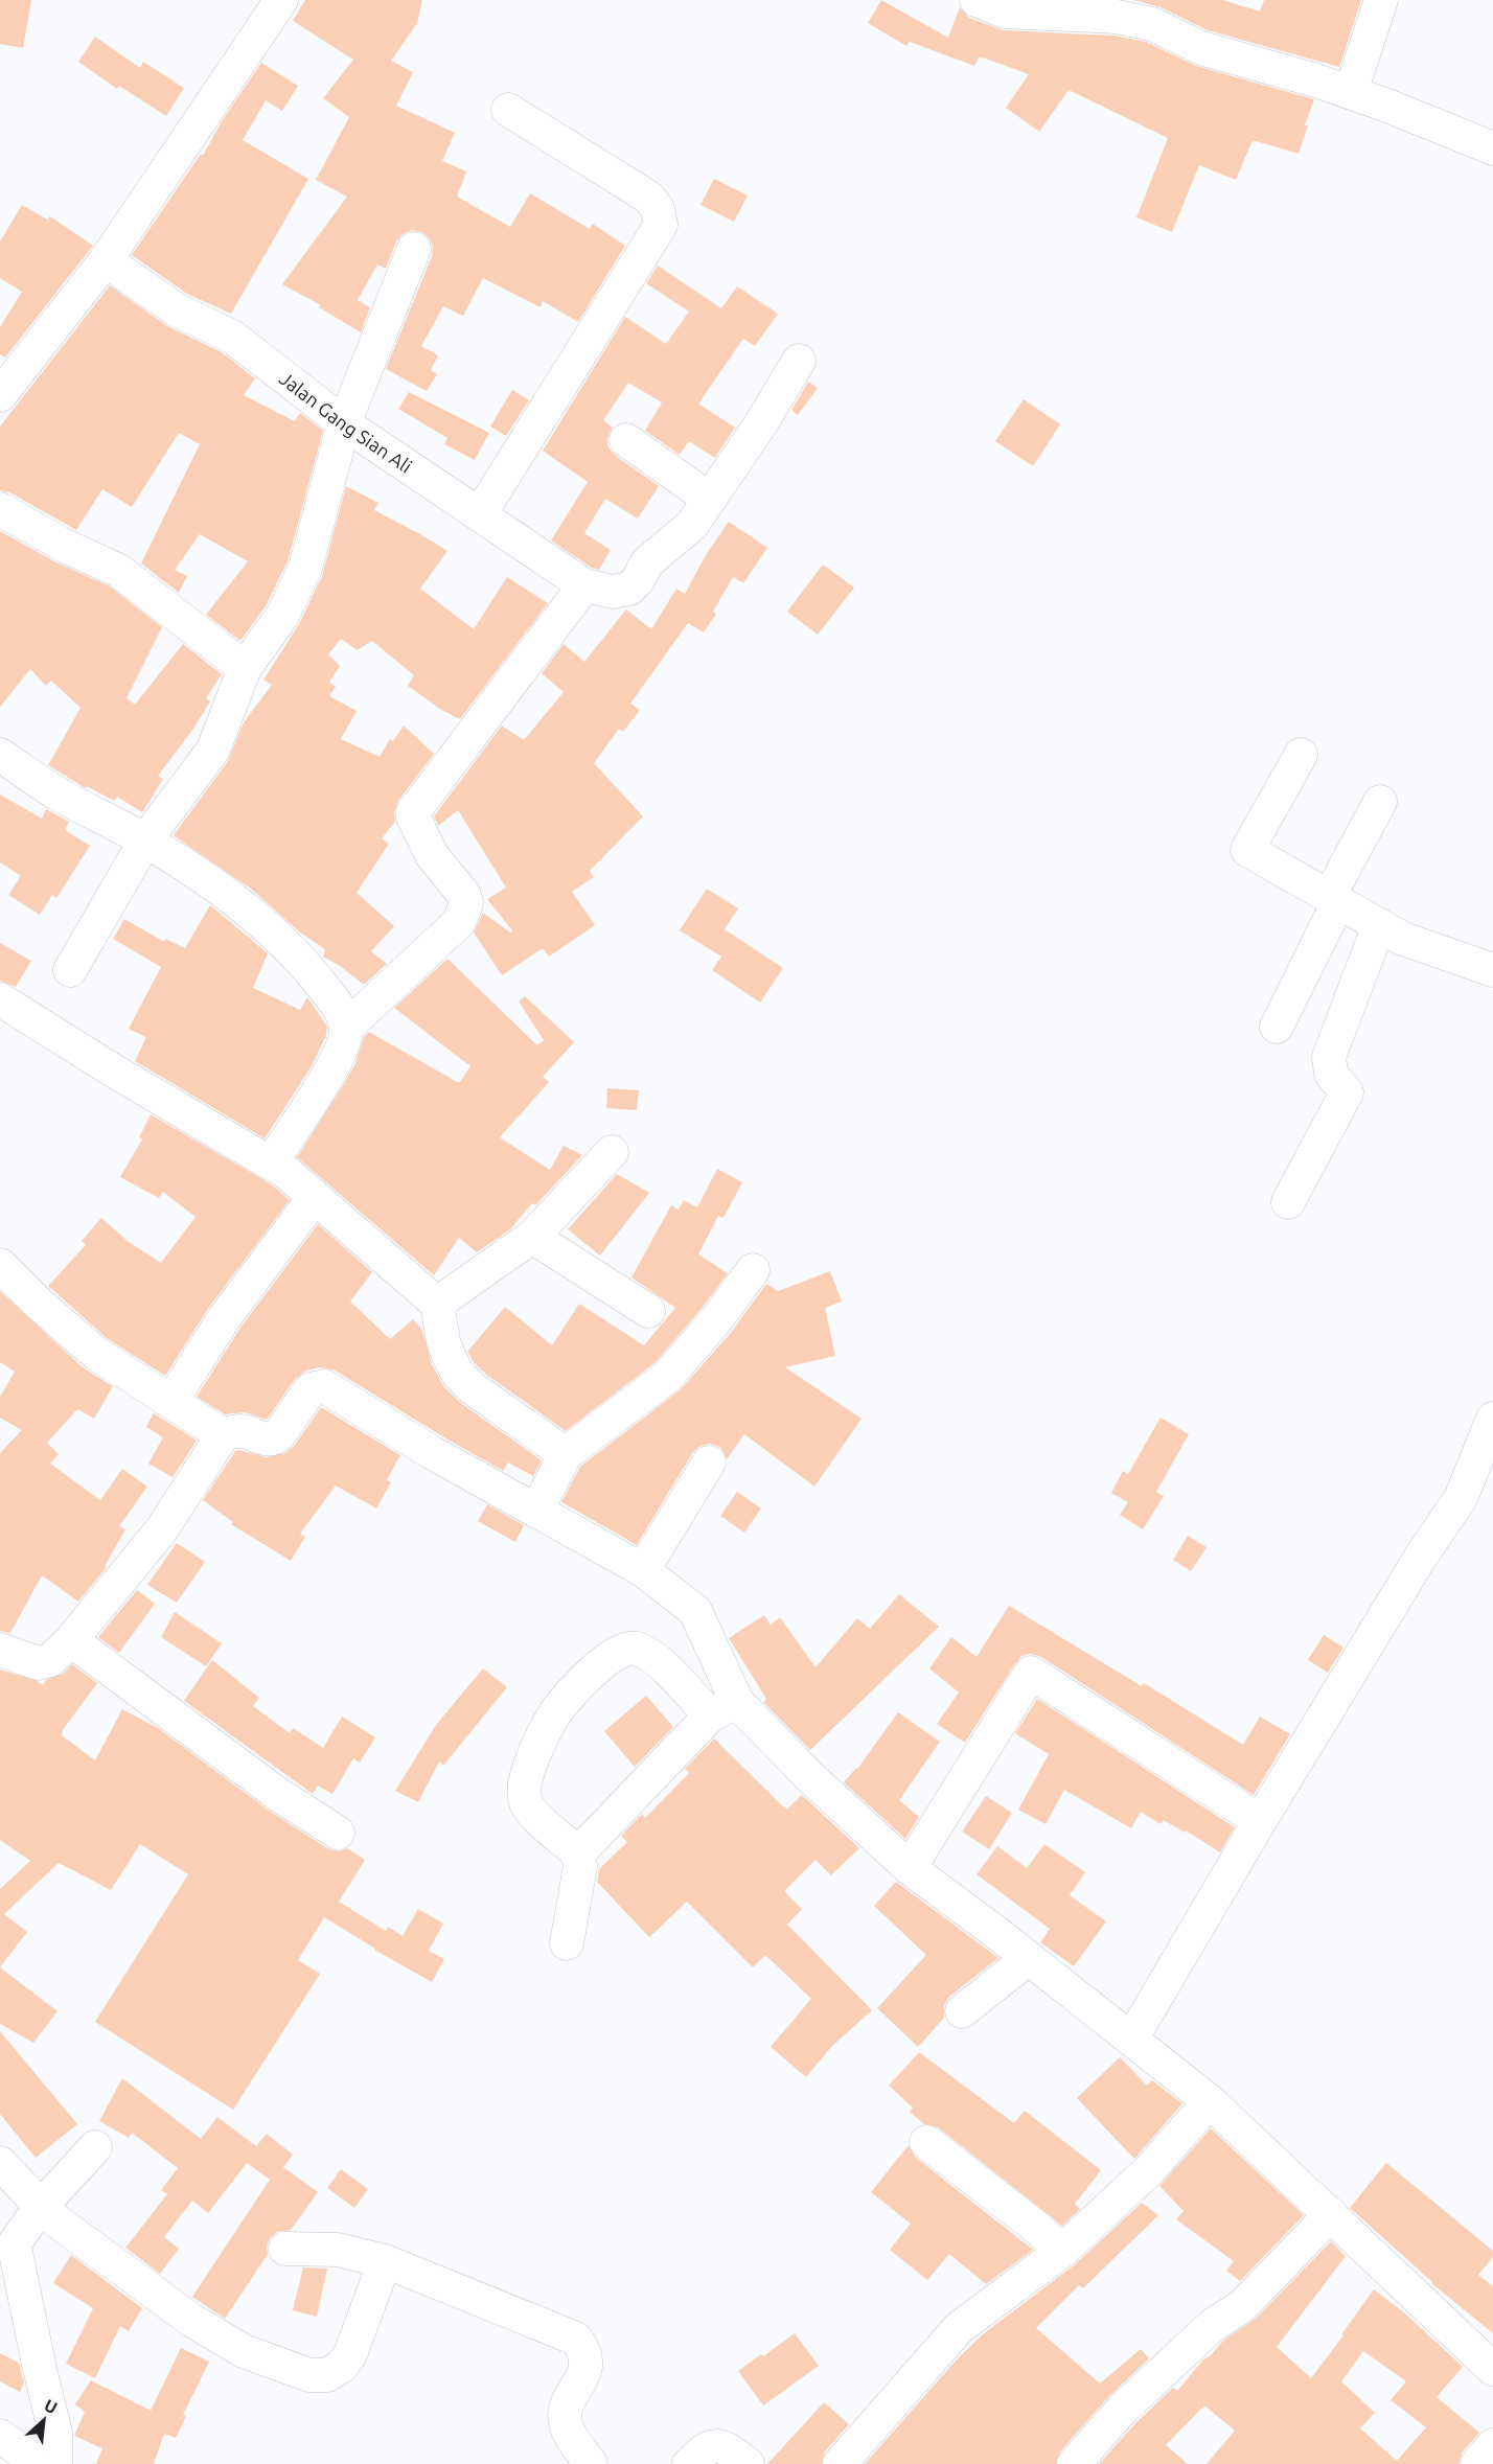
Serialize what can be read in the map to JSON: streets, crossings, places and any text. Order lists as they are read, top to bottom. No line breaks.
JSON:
{"streets":{"street":["Jalan Gang Sian Ali"]},"north":"top right"}
